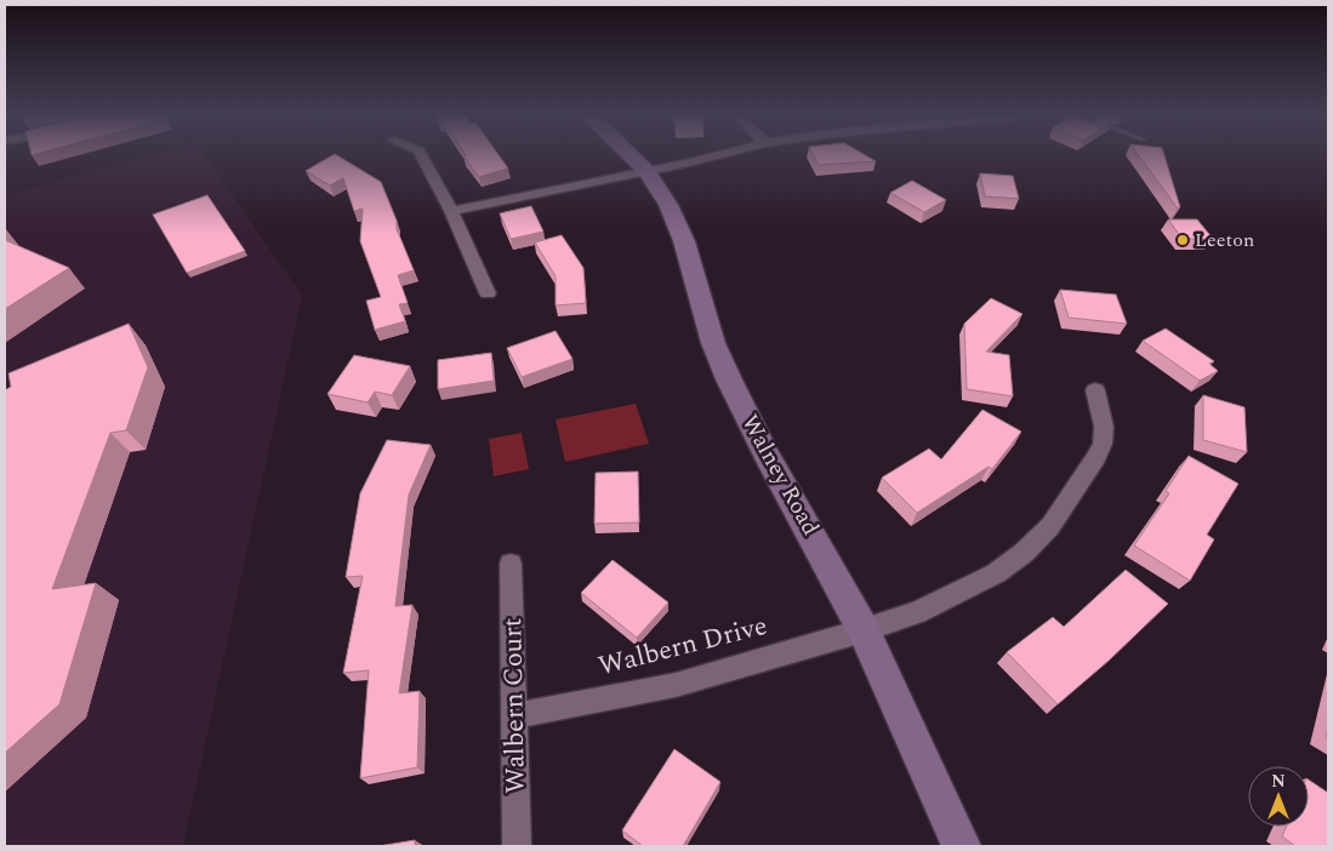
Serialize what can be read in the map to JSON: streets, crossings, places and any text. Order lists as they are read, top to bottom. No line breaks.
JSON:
{"streets":{"main road":["Walney Road"],"street":["Walbern Drive","Walbern Court"]},"crossings":[["Walney Road","Walbern Drive"],["Walbern Drive","Walbern Court"]],"places":["Leeton"],"north":"top"}
